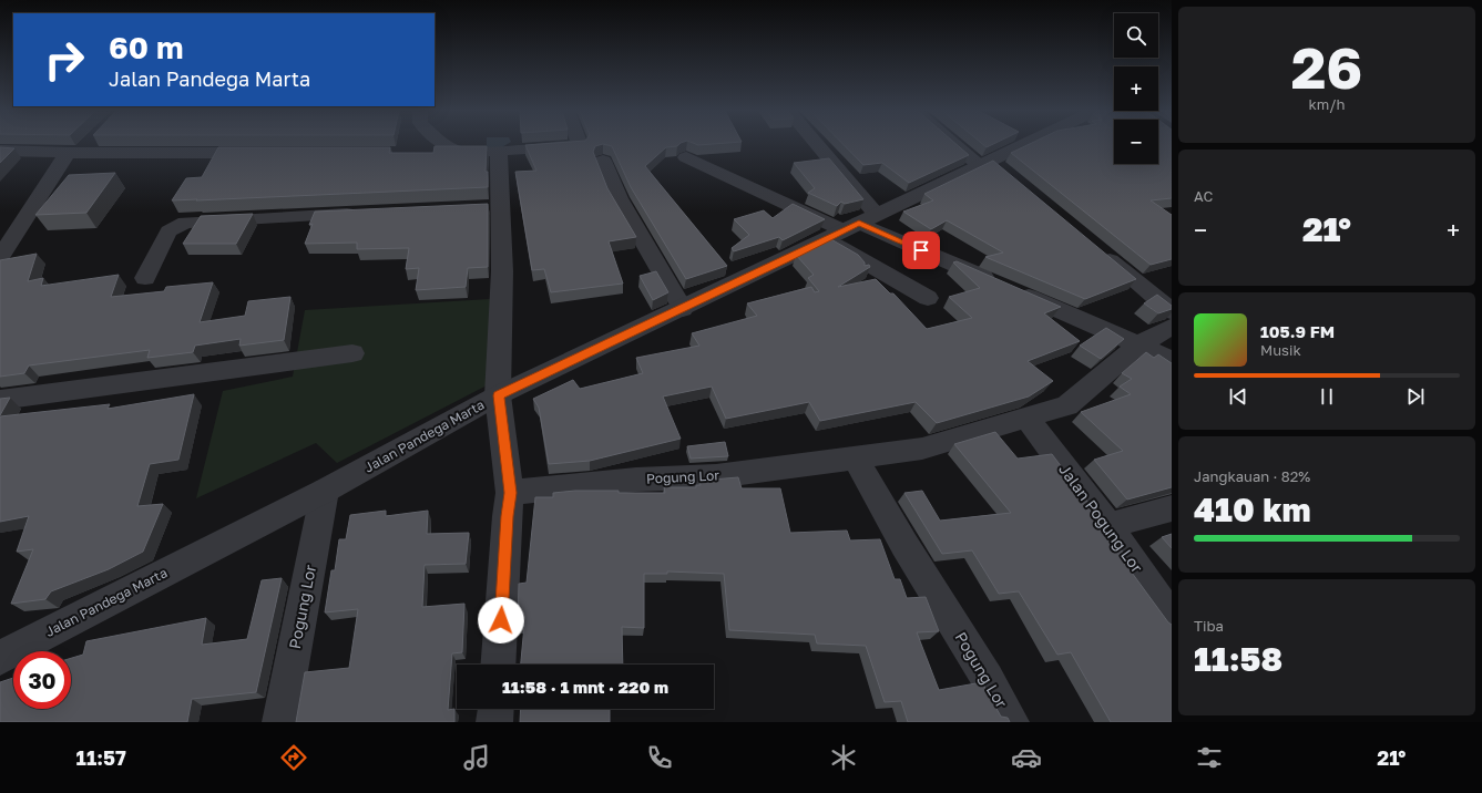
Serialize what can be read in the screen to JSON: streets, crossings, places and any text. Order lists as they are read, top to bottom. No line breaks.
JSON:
{"streets":{"street":["Jalan Pandega Marta","Pogung Lor","Jalan Pogung Lor"]},"crossings":[["Jalan Pandega Marta","Pogung Lor"],["Pogung Lor","Jalan Pogung Lor"]],"page":{"tile":[["26","km/h"],"AC",["Jangkauan · 82%","410 km"],["Tiba","11:58"]],"map_buttons":["+","−"],"turn":["60 m","Jalan Pandega Marta"],"heat":["−","21°","+"],"song":["105.9 FM","Musik"],"limit":"30","trip":"11:58 · 1 mnt · 220 m","tabs":["11:57","21°"]}}
